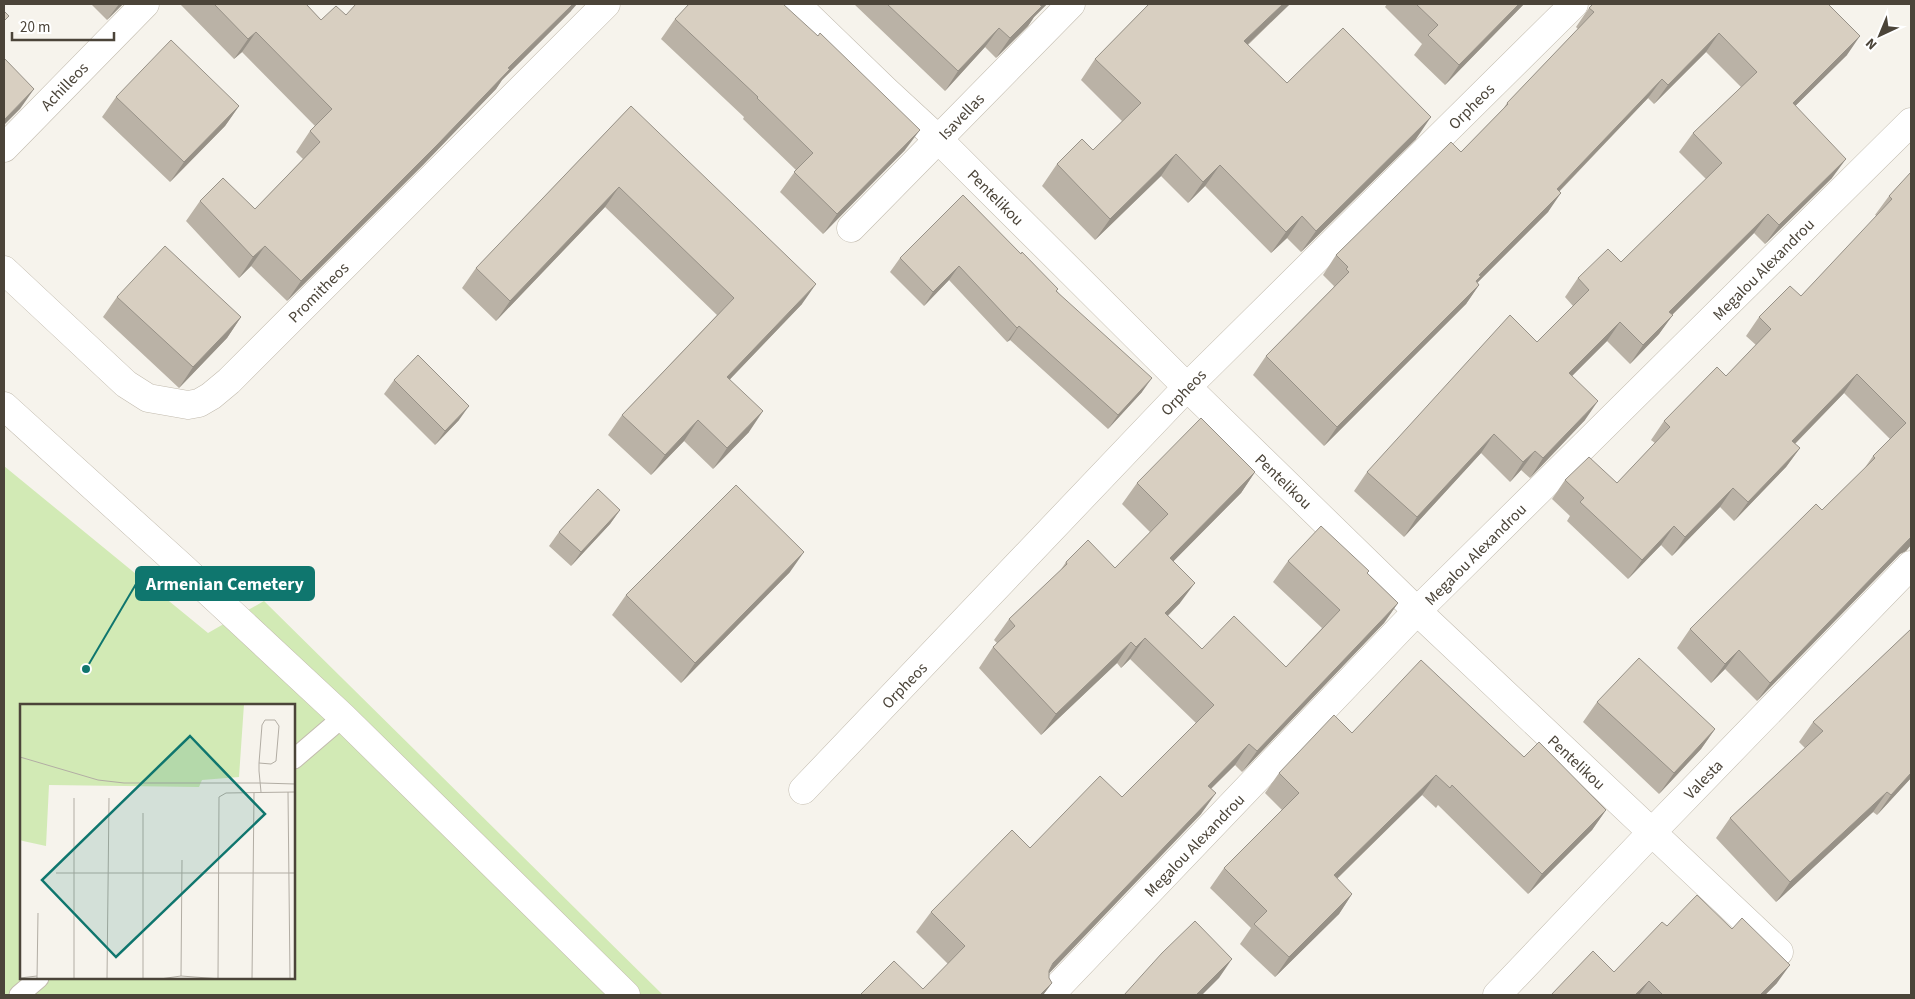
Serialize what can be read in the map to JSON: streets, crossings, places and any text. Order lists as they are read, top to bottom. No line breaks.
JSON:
{"streets":{"street":["Achilleos","Orpheos","Isavellas","Pentelikou","Megalou Alexandrou","Promitheos","Valesta"]},"crossings":[["Orpheos","Pentelikou"],["Isavellas","Pentelikou"],["Pentelikou","Megalou Alexandrou"],["Pentelikou","Valesta"]],"places":["Armenian Cemetery"],"scale_bar":"20 m","north":"bottom left"}
